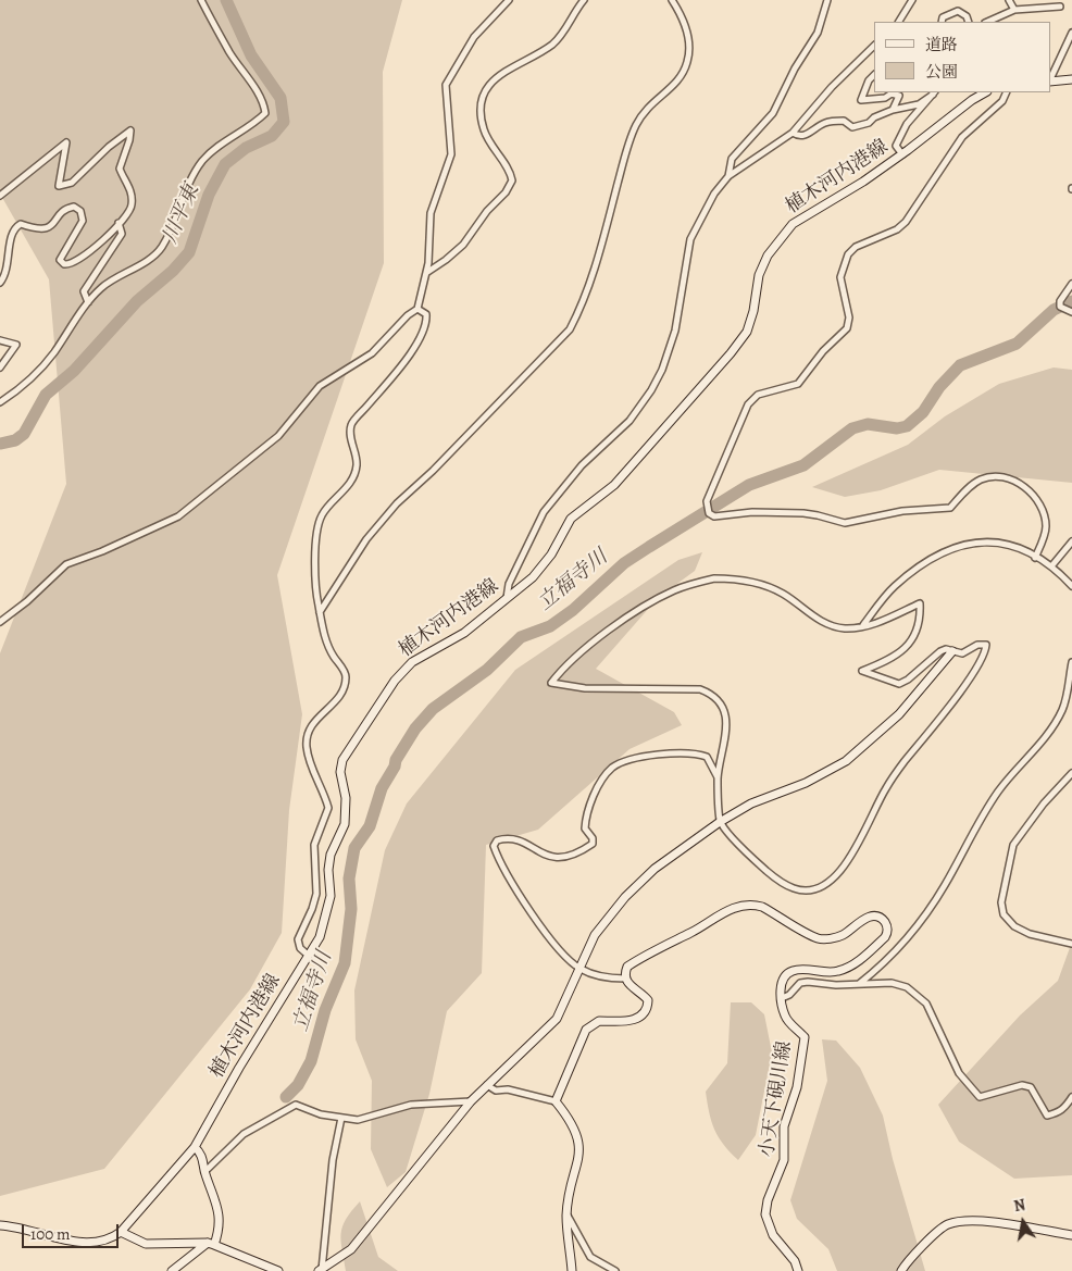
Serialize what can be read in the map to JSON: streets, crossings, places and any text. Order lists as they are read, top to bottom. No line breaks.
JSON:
{"streets":{"main road":["植木河内港線","小天下硯川線"]},"water":["川平東","立福寺川"],"legend":["道路","公園"],"scale_bar":"100 m","north":"top"}
